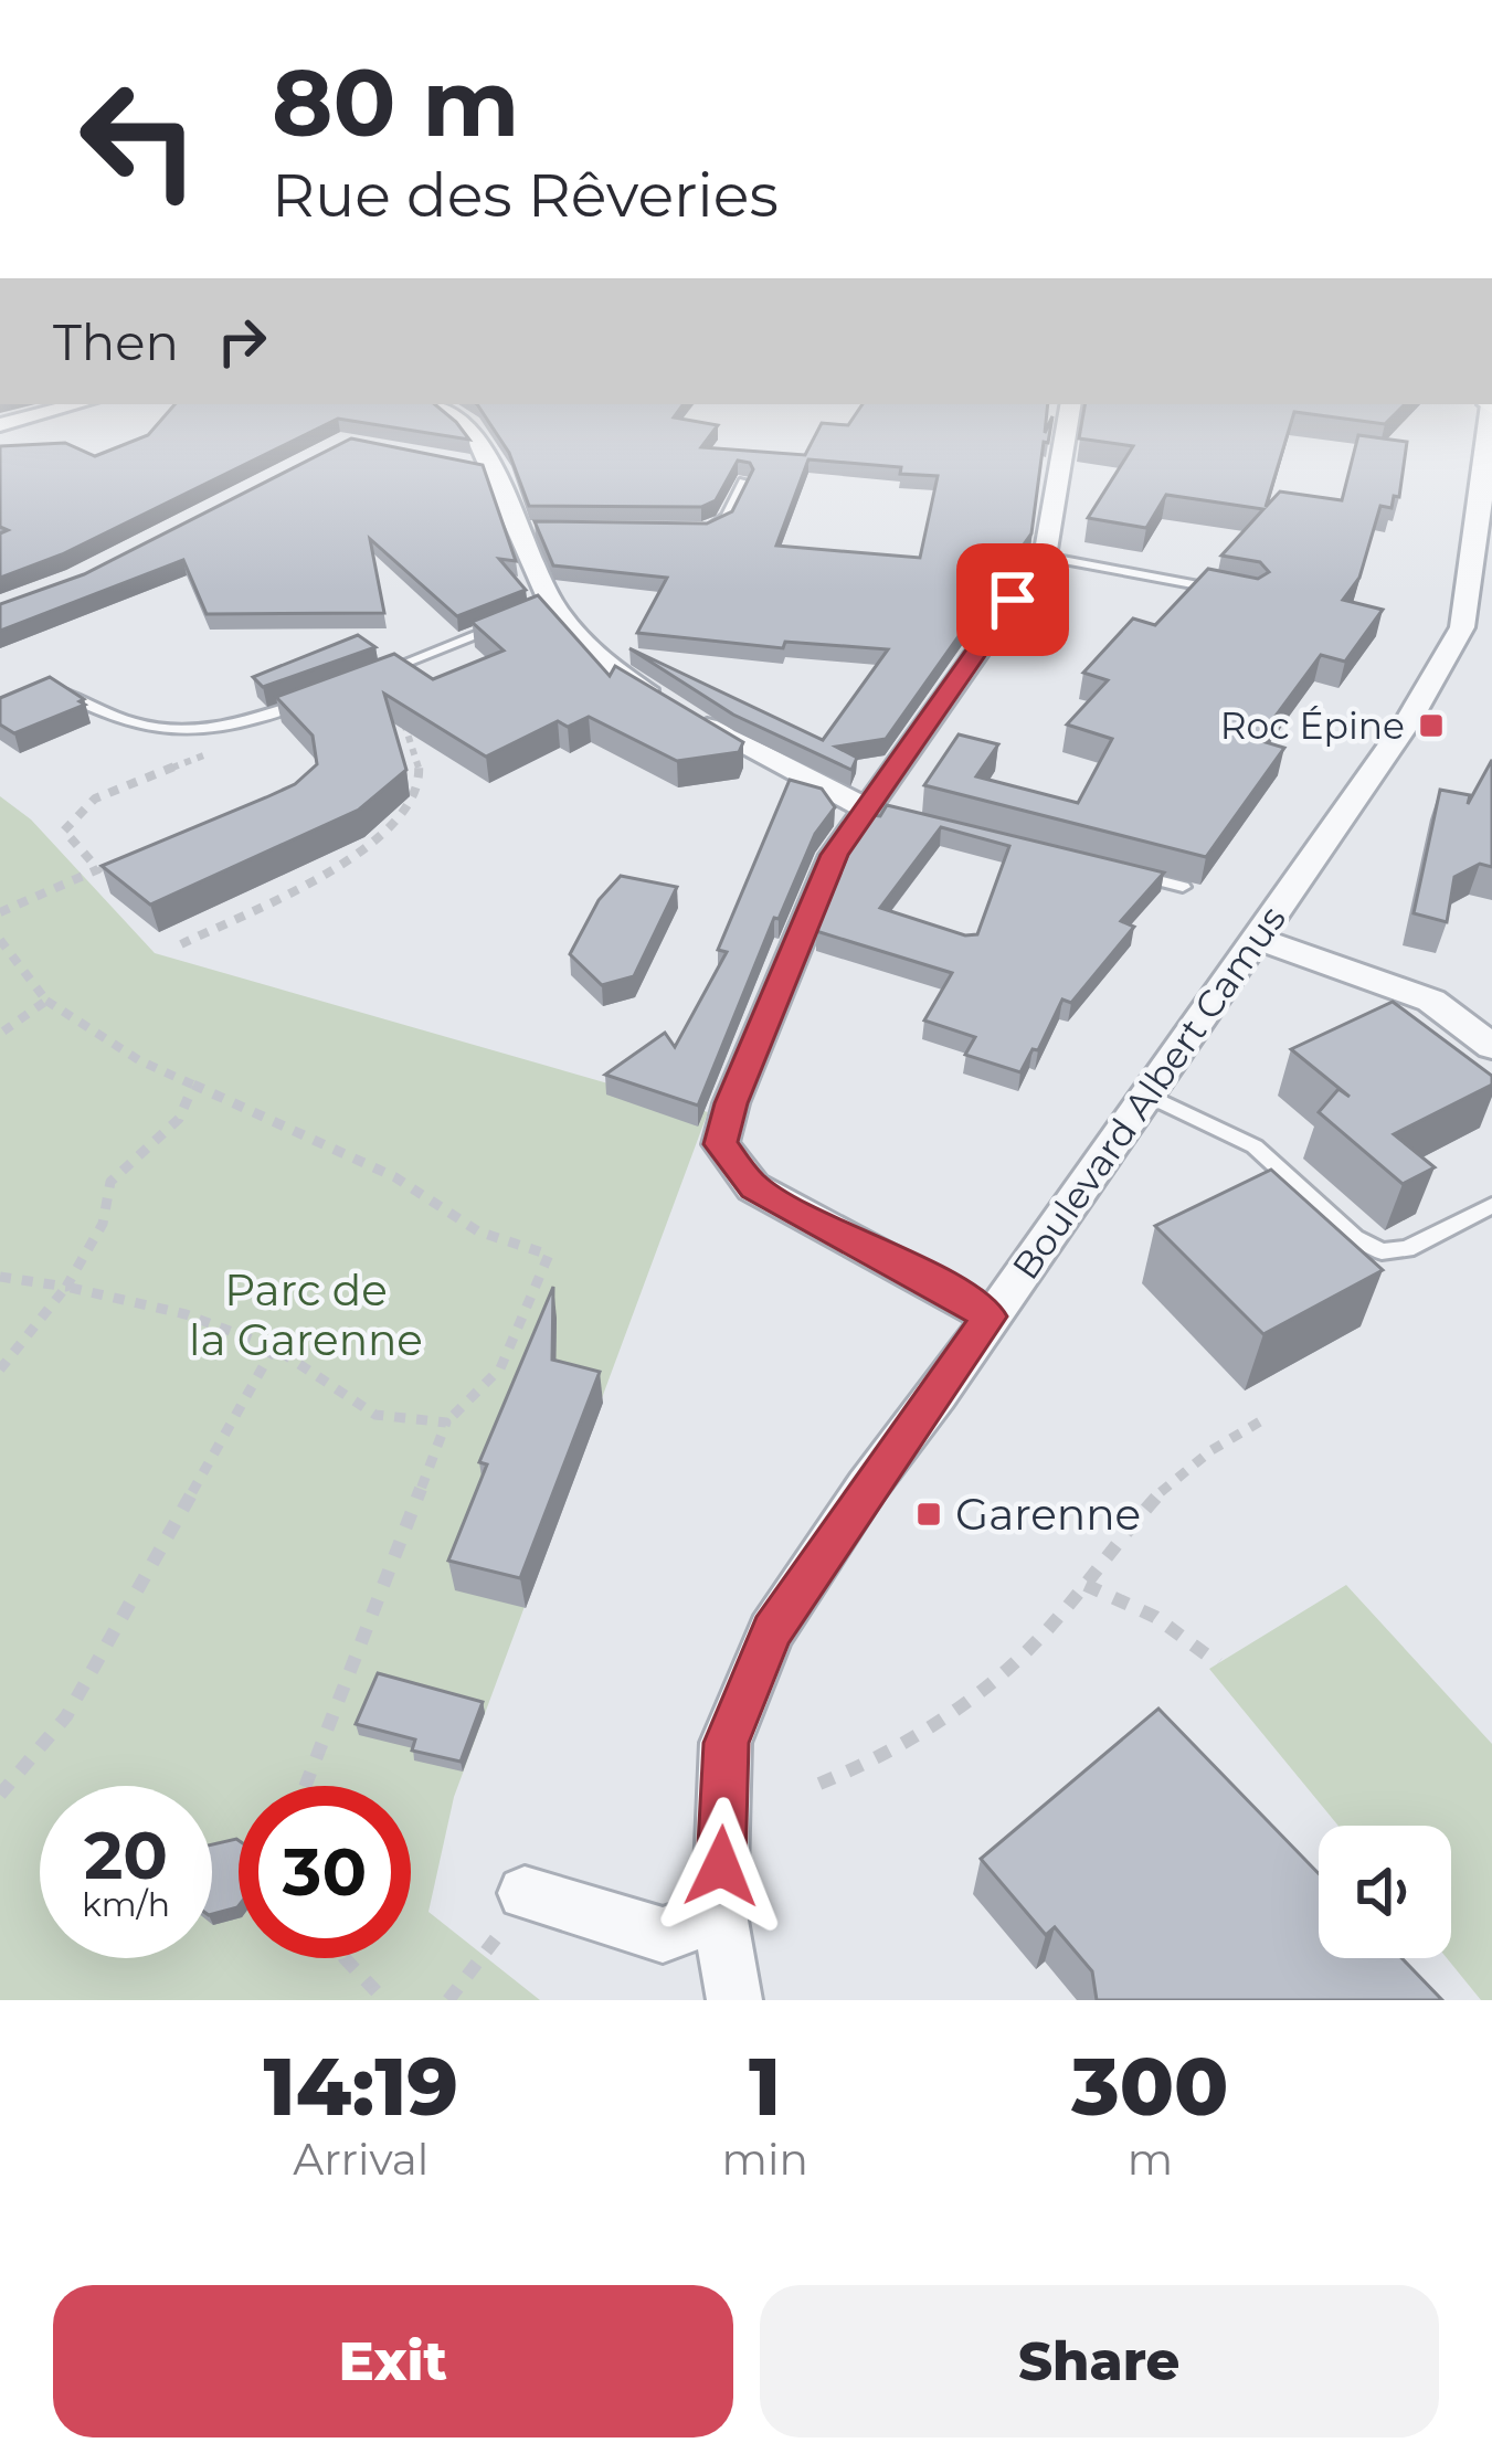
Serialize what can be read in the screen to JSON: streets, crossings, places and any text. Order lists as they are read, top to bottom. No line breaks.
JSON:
{"streets":{"street":["Boulevard Albert Camus"]},"parks":["Parc de la Garenne"],"places":{"transit":["Roc Épine","Garenne"]},"page":{"turn":["80 m","Rue des Rêveries"],"then":"Then","speed":"20 km/h","limit":"30","eta":["14:19","Arrival","1","min","300","m"],"buttons":["Exit","Share"]}}
